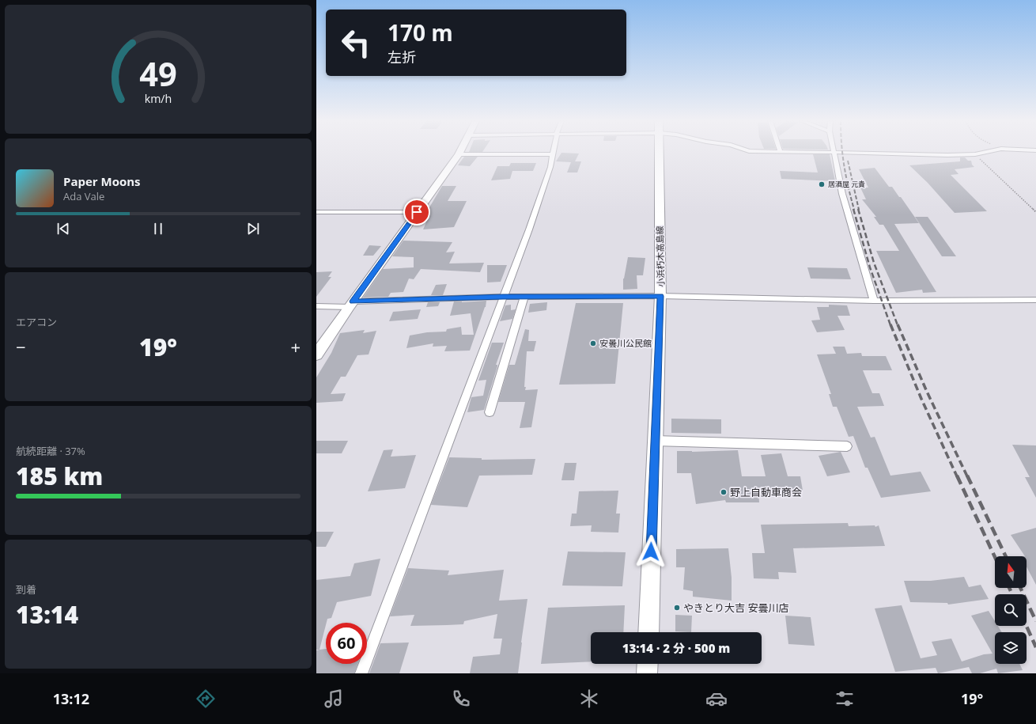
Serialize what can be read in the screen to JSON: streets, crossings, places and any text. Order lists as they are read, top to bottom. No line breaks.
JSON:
{"streets":{"main road":["小浜朽木高島線"]},"places":["居酒屋 元貴","安曇川公民館","野上自動車商会","やきとり大吉 安曇川店"],"north":"top","page":{"turn":["170 m","左折"],"song":["Paper Moons","Ada Vale"],"tile":["エアコン",["航続距離 · 37%","185 km"],["到着","13:14"]],"heat":["−","19°","+"],"limit":"60","trip":"13:14 · 2 分 · 500 m","tabs":["13:12","19°"],"gauge":["49","km/h"]}}
